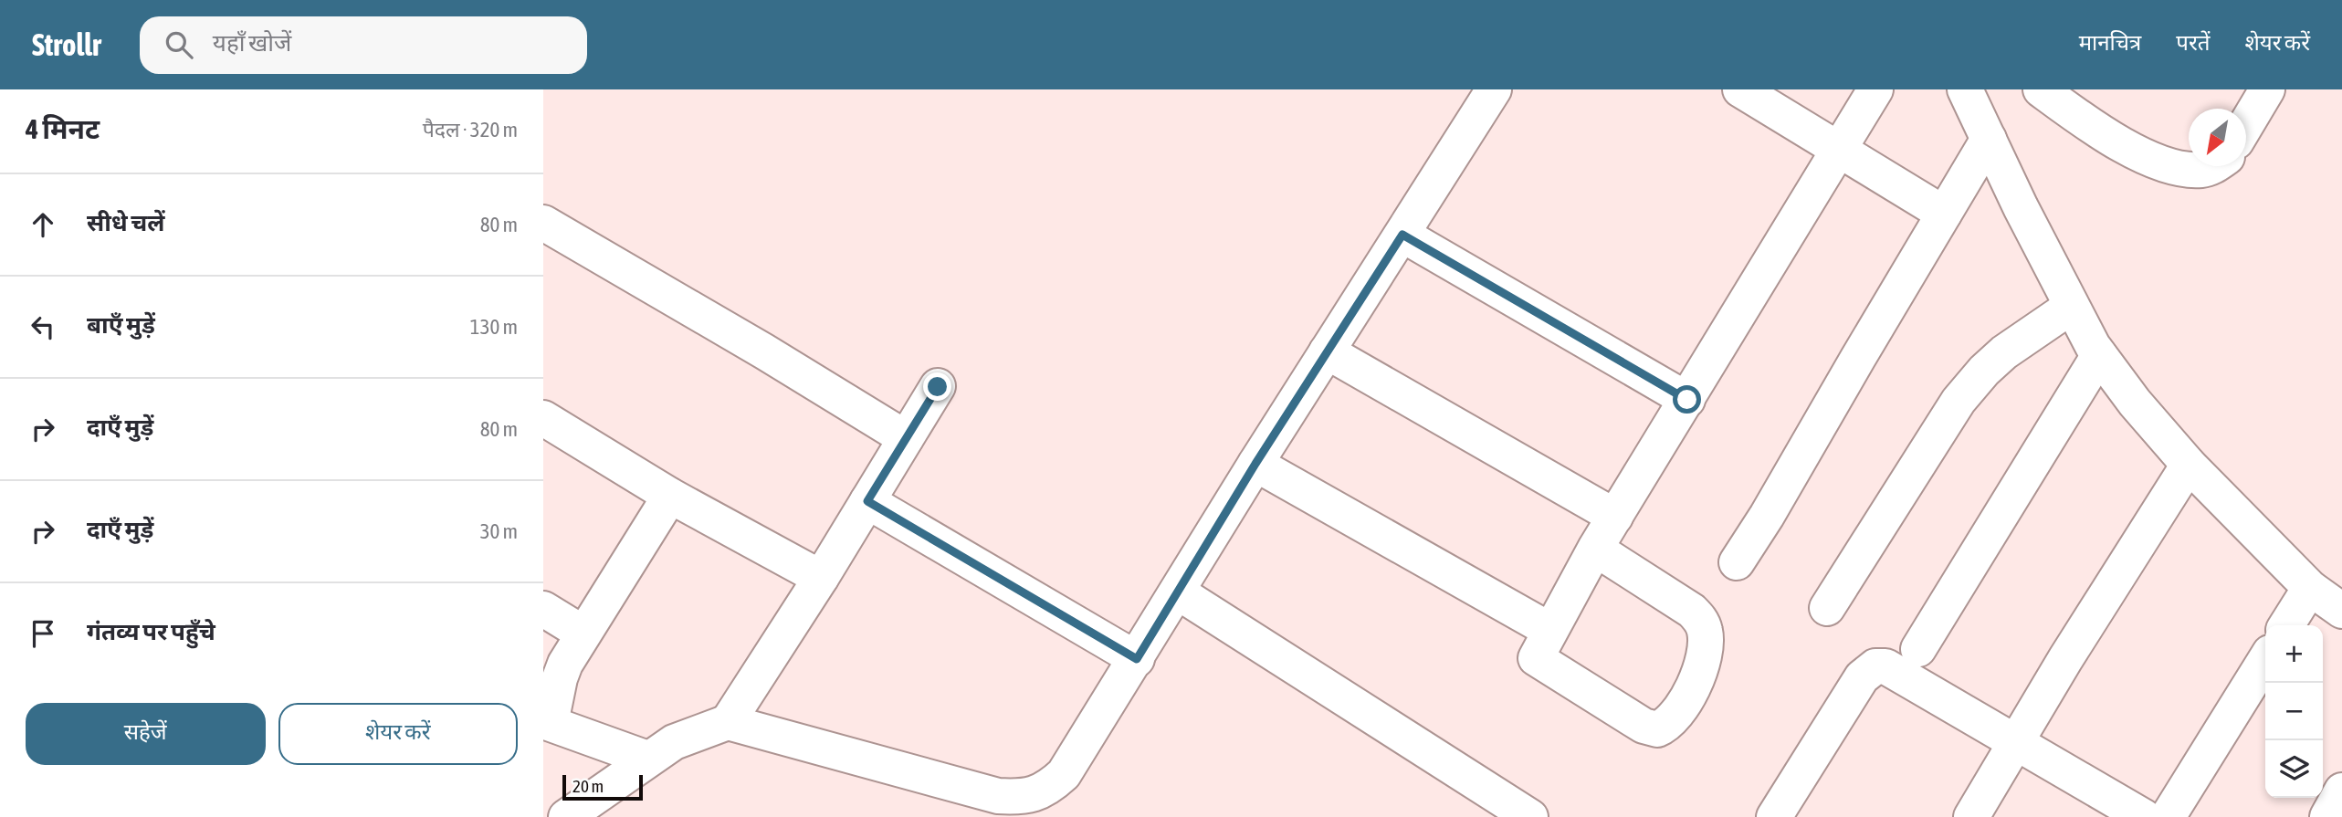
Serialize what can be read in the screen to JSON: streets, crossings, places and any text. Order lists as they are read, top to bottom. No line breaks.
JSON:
{"scale_bar":"20 m","north":"bottom left","page":{"header":"Strollr","search":"यहाँ खोजें","nav":["मानचित्र","परतें","शेयर करें"],"heading":["4 मिनट","पैदल · 320 m"],"list":[["सीधे चलें","80 m"],["बाएँ मुड़ें","130 m"],["दाएँ मुड़ें","80 m"],["दाएँ मुड़ें","30 m"],"गंतव्य पर पहुँचे"],"map_buttons":["+","−"],"buttons":["सहेजें","शेयर करें"],"scale":"20 m"}}
